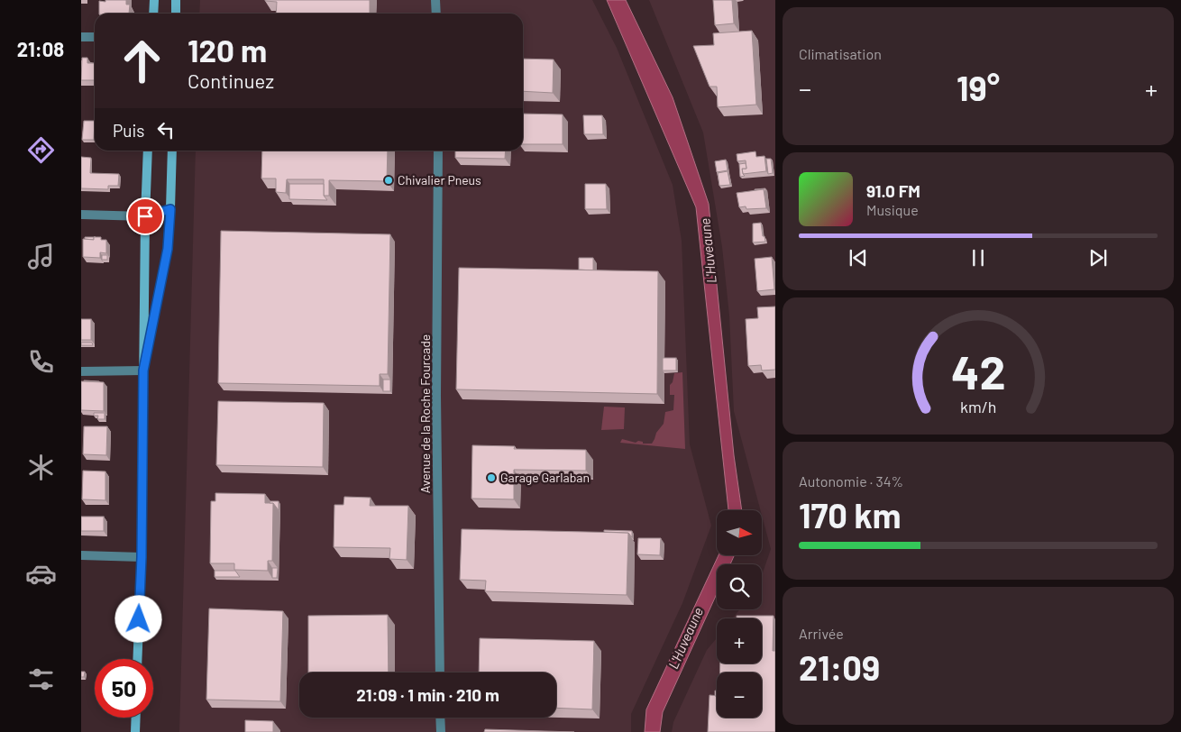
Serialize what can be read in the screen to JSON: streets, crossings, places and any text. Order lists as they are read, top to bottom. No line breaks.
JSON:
{"streets":{"street":["Avenue de la Roche Fourcade"]},"water":["L'Huveaune"],"places":["Chivalier Pneus","Garage Garlaban"],"north":"right","page":{"tabs":"21:08","tile":["Climatisation",["Autonomie · 34%","170 km"],["Arrivée","21:09"]],"turn":["120 m","Continuez"],"heat":["−","19°","+"],"then":"Puis","song":["91.0 FM","Musique"],"map_buttons":["+","−"],"limit":"50","trip":"21:09 · 1 min · 210 m","gauge":["42","km/h"]}}
